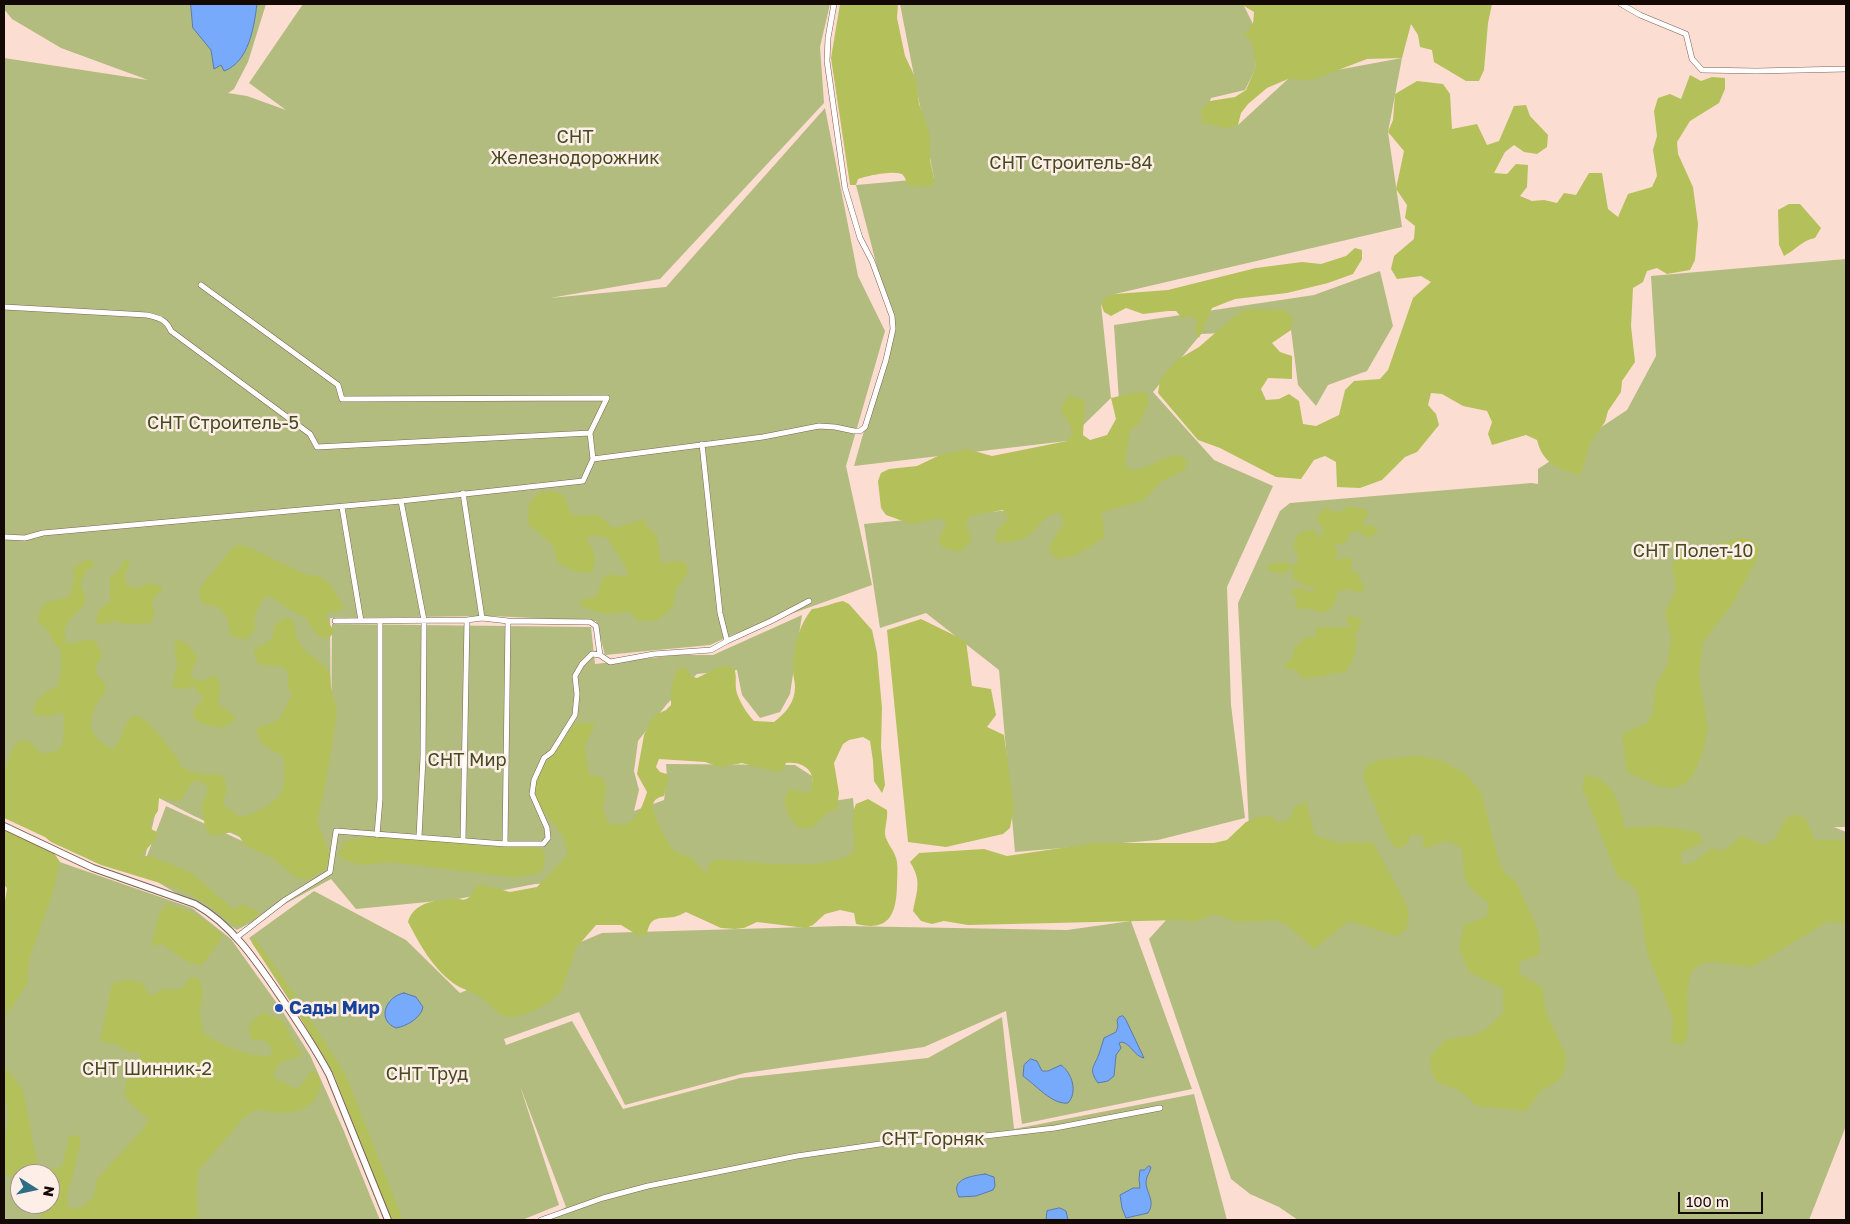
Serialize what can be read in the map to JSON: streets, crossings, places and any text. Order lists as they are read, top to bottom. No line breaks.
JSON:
{"parks":["СНТ Железнодорожник","СНТ Строитель-84","СНТ Строитель-5","СНТ Полет-10","СНТ Мир","СНТ Шинник-2","СНТ Труд","СНТ Горняк"],"places":["Сады Мир"],"scale_bar":"100 m","north":"right"}
